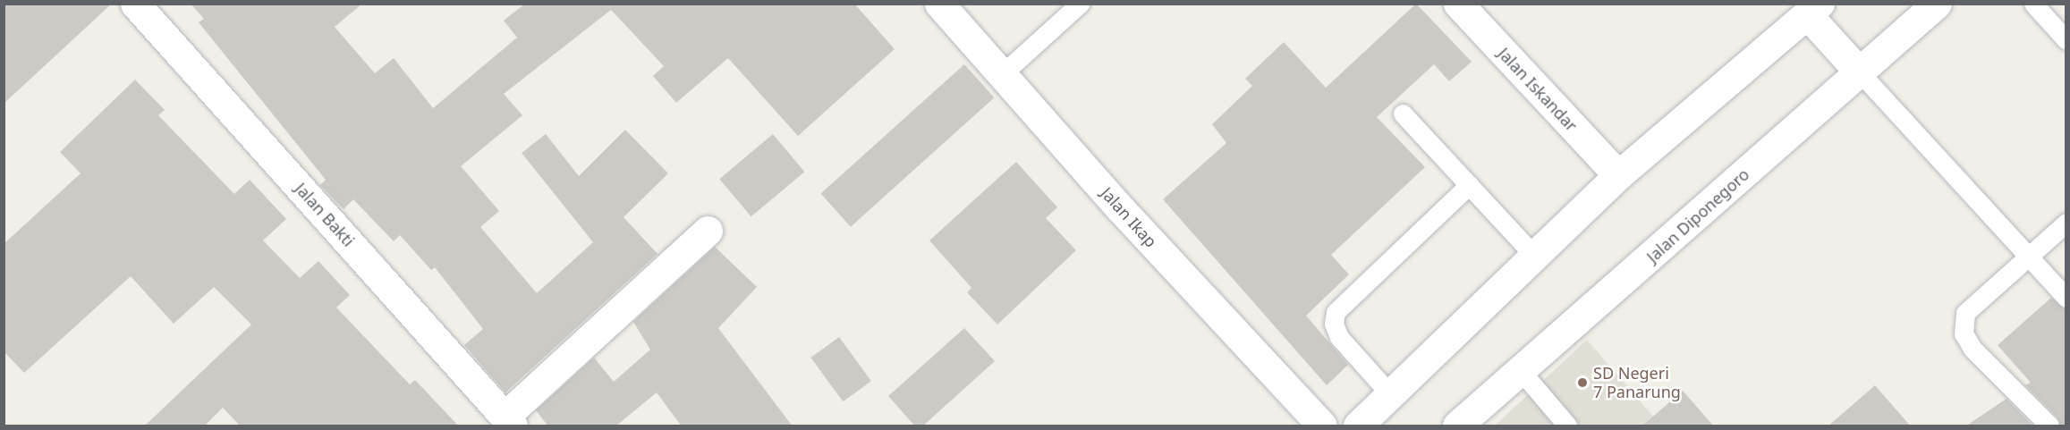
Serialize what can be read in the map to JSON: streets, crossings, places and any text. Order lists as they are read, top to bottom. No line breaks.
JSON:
{"streets":{"street":["Jalan Iskandar","Jalan Bakti","Jalan Diponegoro","Jalan Ikap"]},"places":["SD Negeri 7 Panarung"]}
